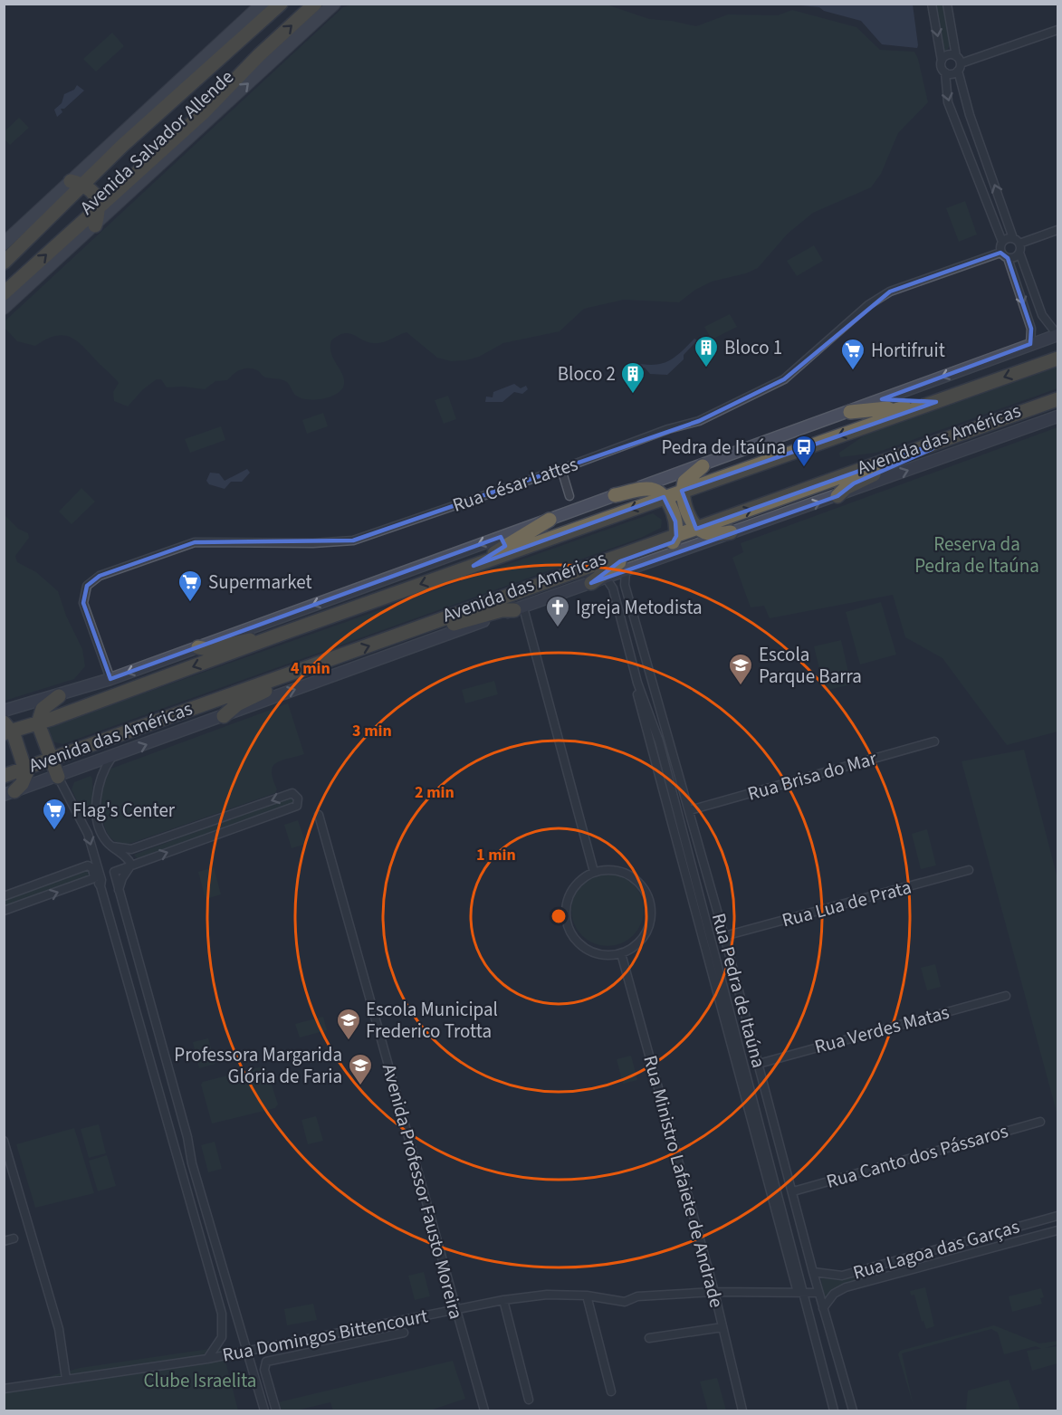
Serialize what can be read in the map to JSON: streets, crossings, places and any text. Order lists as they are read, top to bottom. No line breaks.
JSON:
{"streets":{"highway":["Avenida Salvador Allende","Avenida das Américas"],"street":["Rua César Lattes","Rua Brisa do Mar","Rua Lua de Prata","Rua Pedra de Itaúna","Rua Verdes Matas","Rua Canto dos Pássaros","Rua Ministro Lafaiete de Andrade","Avenida Professor Fausto Moreira","Rua Lagoa das Garças","Rua Domingos Bittencourt"]},"crossings":[["Avenida das Américas","Rua Pedra de Itaúna"],["Rua Brisa do Mar","Rua Pedra de Itaúna"],["Rua Lua de Prata","Rua Pedra de Itaúna"],["Rua Pedra de Itaúna","Rua Verdes Matas"],["Rua Pedra de Itaúna","Rua Canto dos Pássaros"],["Rua Pedra de Itaúna","Rua Lagoa das Garças"],["Rua Pedra de Itaúna","Rua Domingos Bittencourt"],["Rua Ministro Lafaiete de Andrade","Rua Domingos Bittencourt"],["Avenida Professor Fausto Moreira","Rua Domingos Bittencourt"]],"one_way":["Avenida Salvador Allende"],"parks":["Reserva da Pedra de Itaúna","Clube Israelita"],"places":{"building":["Bloco 1","Bloco 2"],"supermarket":["Hortifruit","Supermarket","Flag's Center"],"bus stop":["Pedra de Itaúna"],"church":["Igreja Metodista"],"school or university":["Escola Parque Barra","Escola Municipal Frederico Trotta","Professora Margarida Glória de Faria"]},"rings":["4 min","3 min","2 min","1 min"]}
